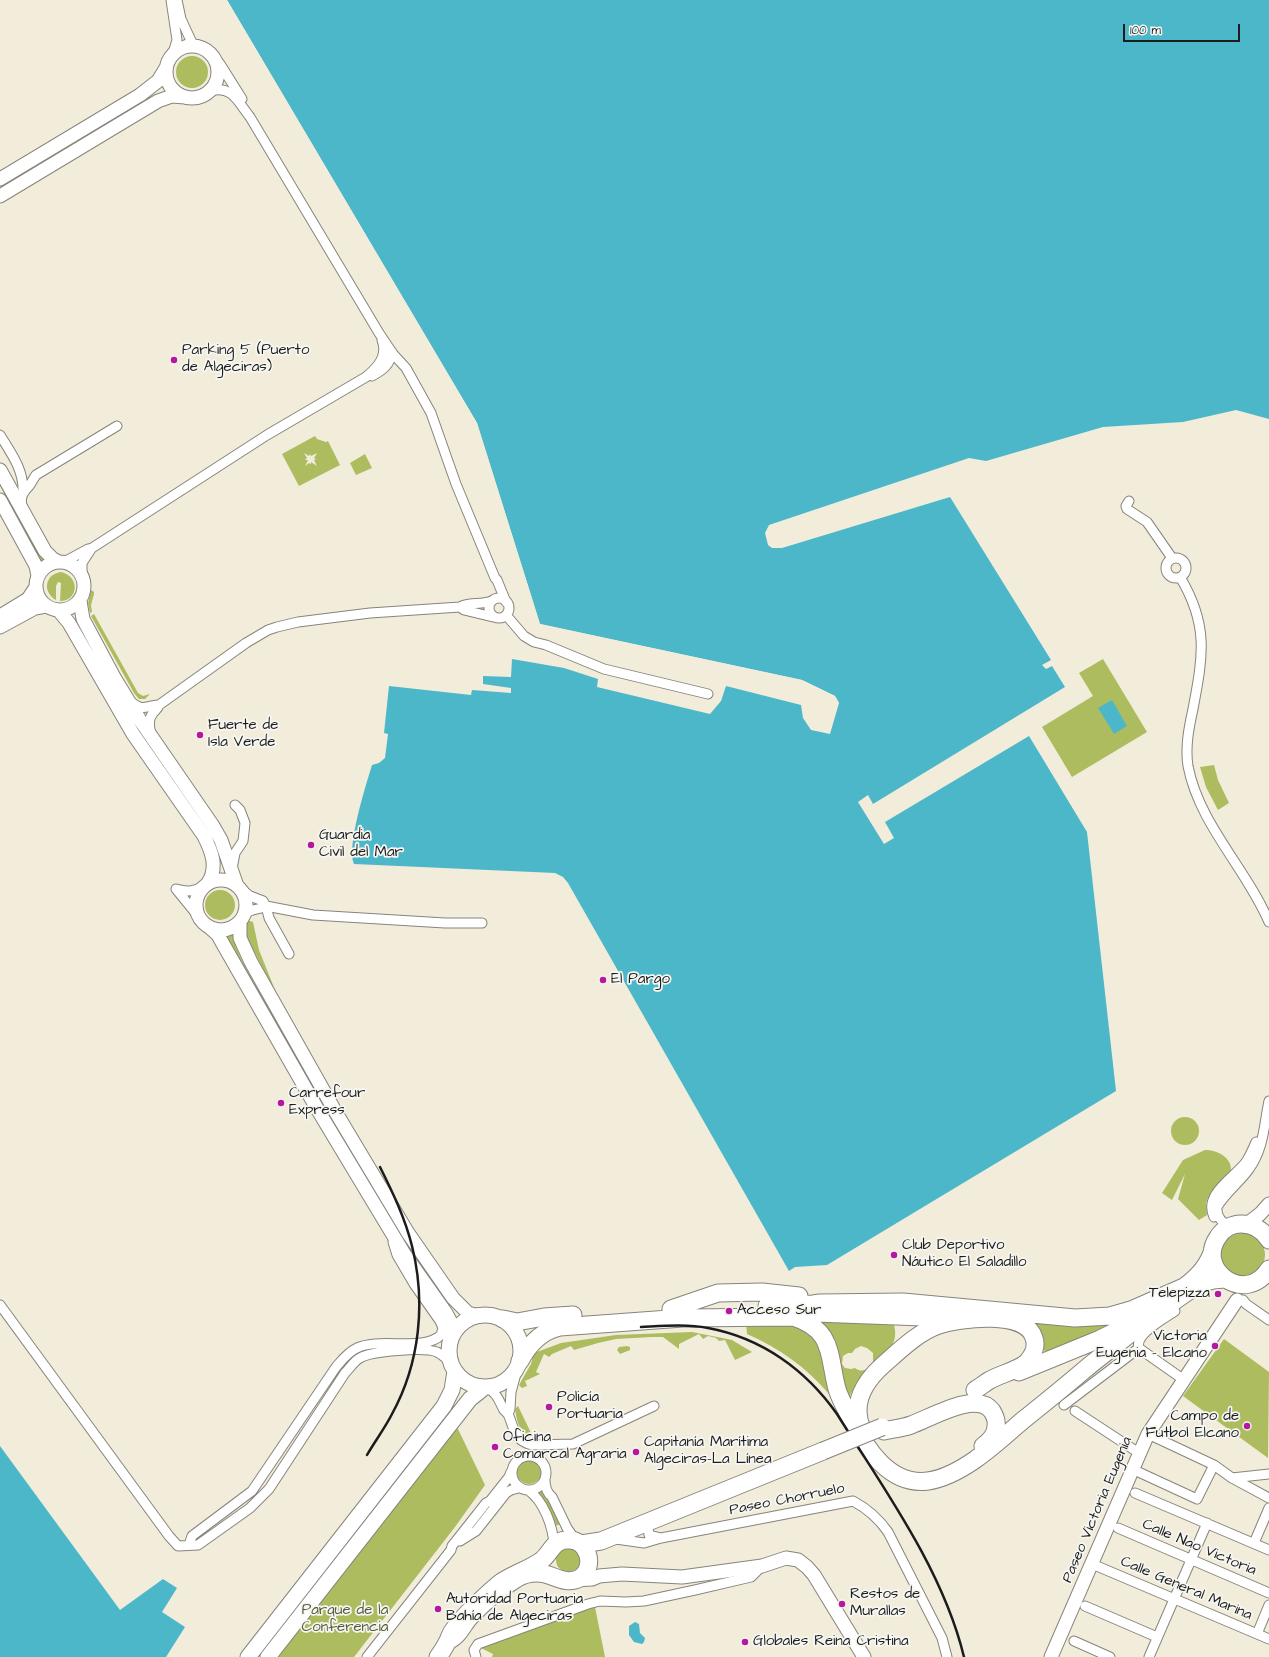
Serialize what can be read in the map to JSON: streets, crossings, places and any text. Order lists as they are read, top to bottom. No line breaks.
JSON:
{"streets":{"main road":["Paseo Victoria Eugenia"],"street":["Paseo Chorruelo","Calle Nao Victoria","Calle General Marina"]},"crossings":[["Paseo Victoria Eugenia","Calle General Marina"]],"parks":["Parque de la Conferencia"],"places":["Parking 5 (Puerto de Algeciras)","Fuerte de Isla Verde","Guardia Civil del Mar","El Pargo","Carrefour Express","Club Deportivo Náutico El Saladillo","Telepizza","Acceso Sur","Victoria Eugenia - Elcano","Policía Portuaria","Campo de Futbol Elcano","Oficina Comarcal Agraria","Capitanía Marítima Algeciras-La Línea","Restos de Murallas","Autoridad Portuaria Bahía de Algeciras","Globales Reina Cristina"],"scale_bar":"100 m"}
